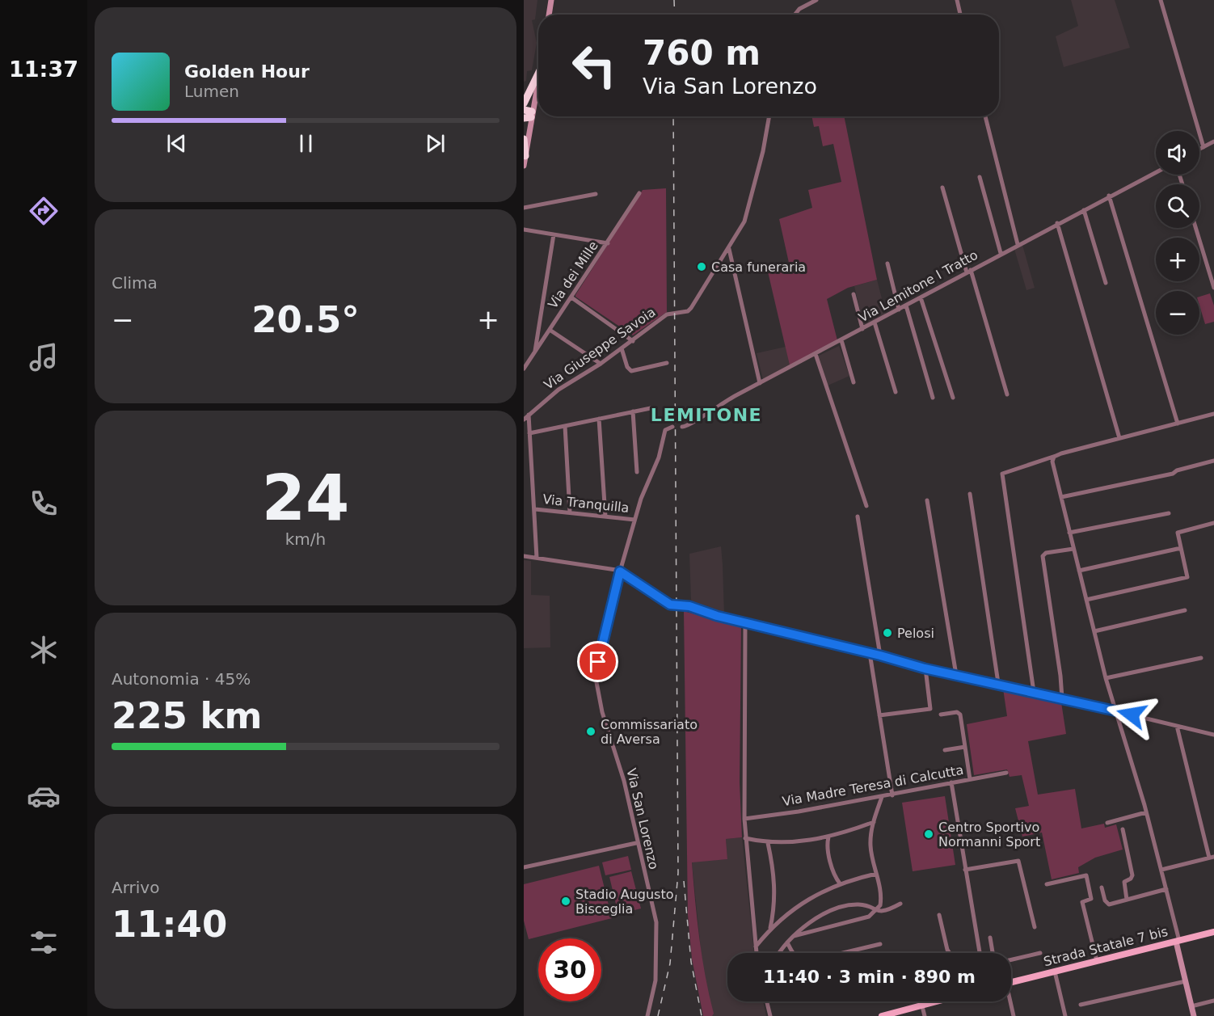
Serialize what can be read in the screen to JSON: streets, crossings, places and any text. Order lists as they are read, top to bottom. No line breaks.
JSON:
{"streets":{"main road":["Strada Statale 7 bis"],"street":["Via dei Mille","Via Lemitone I Tratto","Via Giuseppe Savoia","Via Tranquilla","Via Madre Teresa di Calcutta","Via San Lorenzo"]},"crossings":[["Via Tranquilla","Via San Lorenzo"]],"districts":["LEMITONE"],"places":["Casa funeraria","Pelosi","Commissariato di Aversa","Centro Sportivo Normanni Sport","Stadio Augusto Bisceglia"],"page":{"tabs":"11:37","turn":["760 m","Via San Lorenzo"],"song":["Golden Hour","Lumen"],"map_buttons":["+","−"],"tile":["Clima",["24","km/h"],["Autonomia · 45%","225 km"],["Arrivo","11:40"]],"heat":["−","20.5°","+"],"limit":"30","trip":"11:40 · 3 min · 890 m"}}
